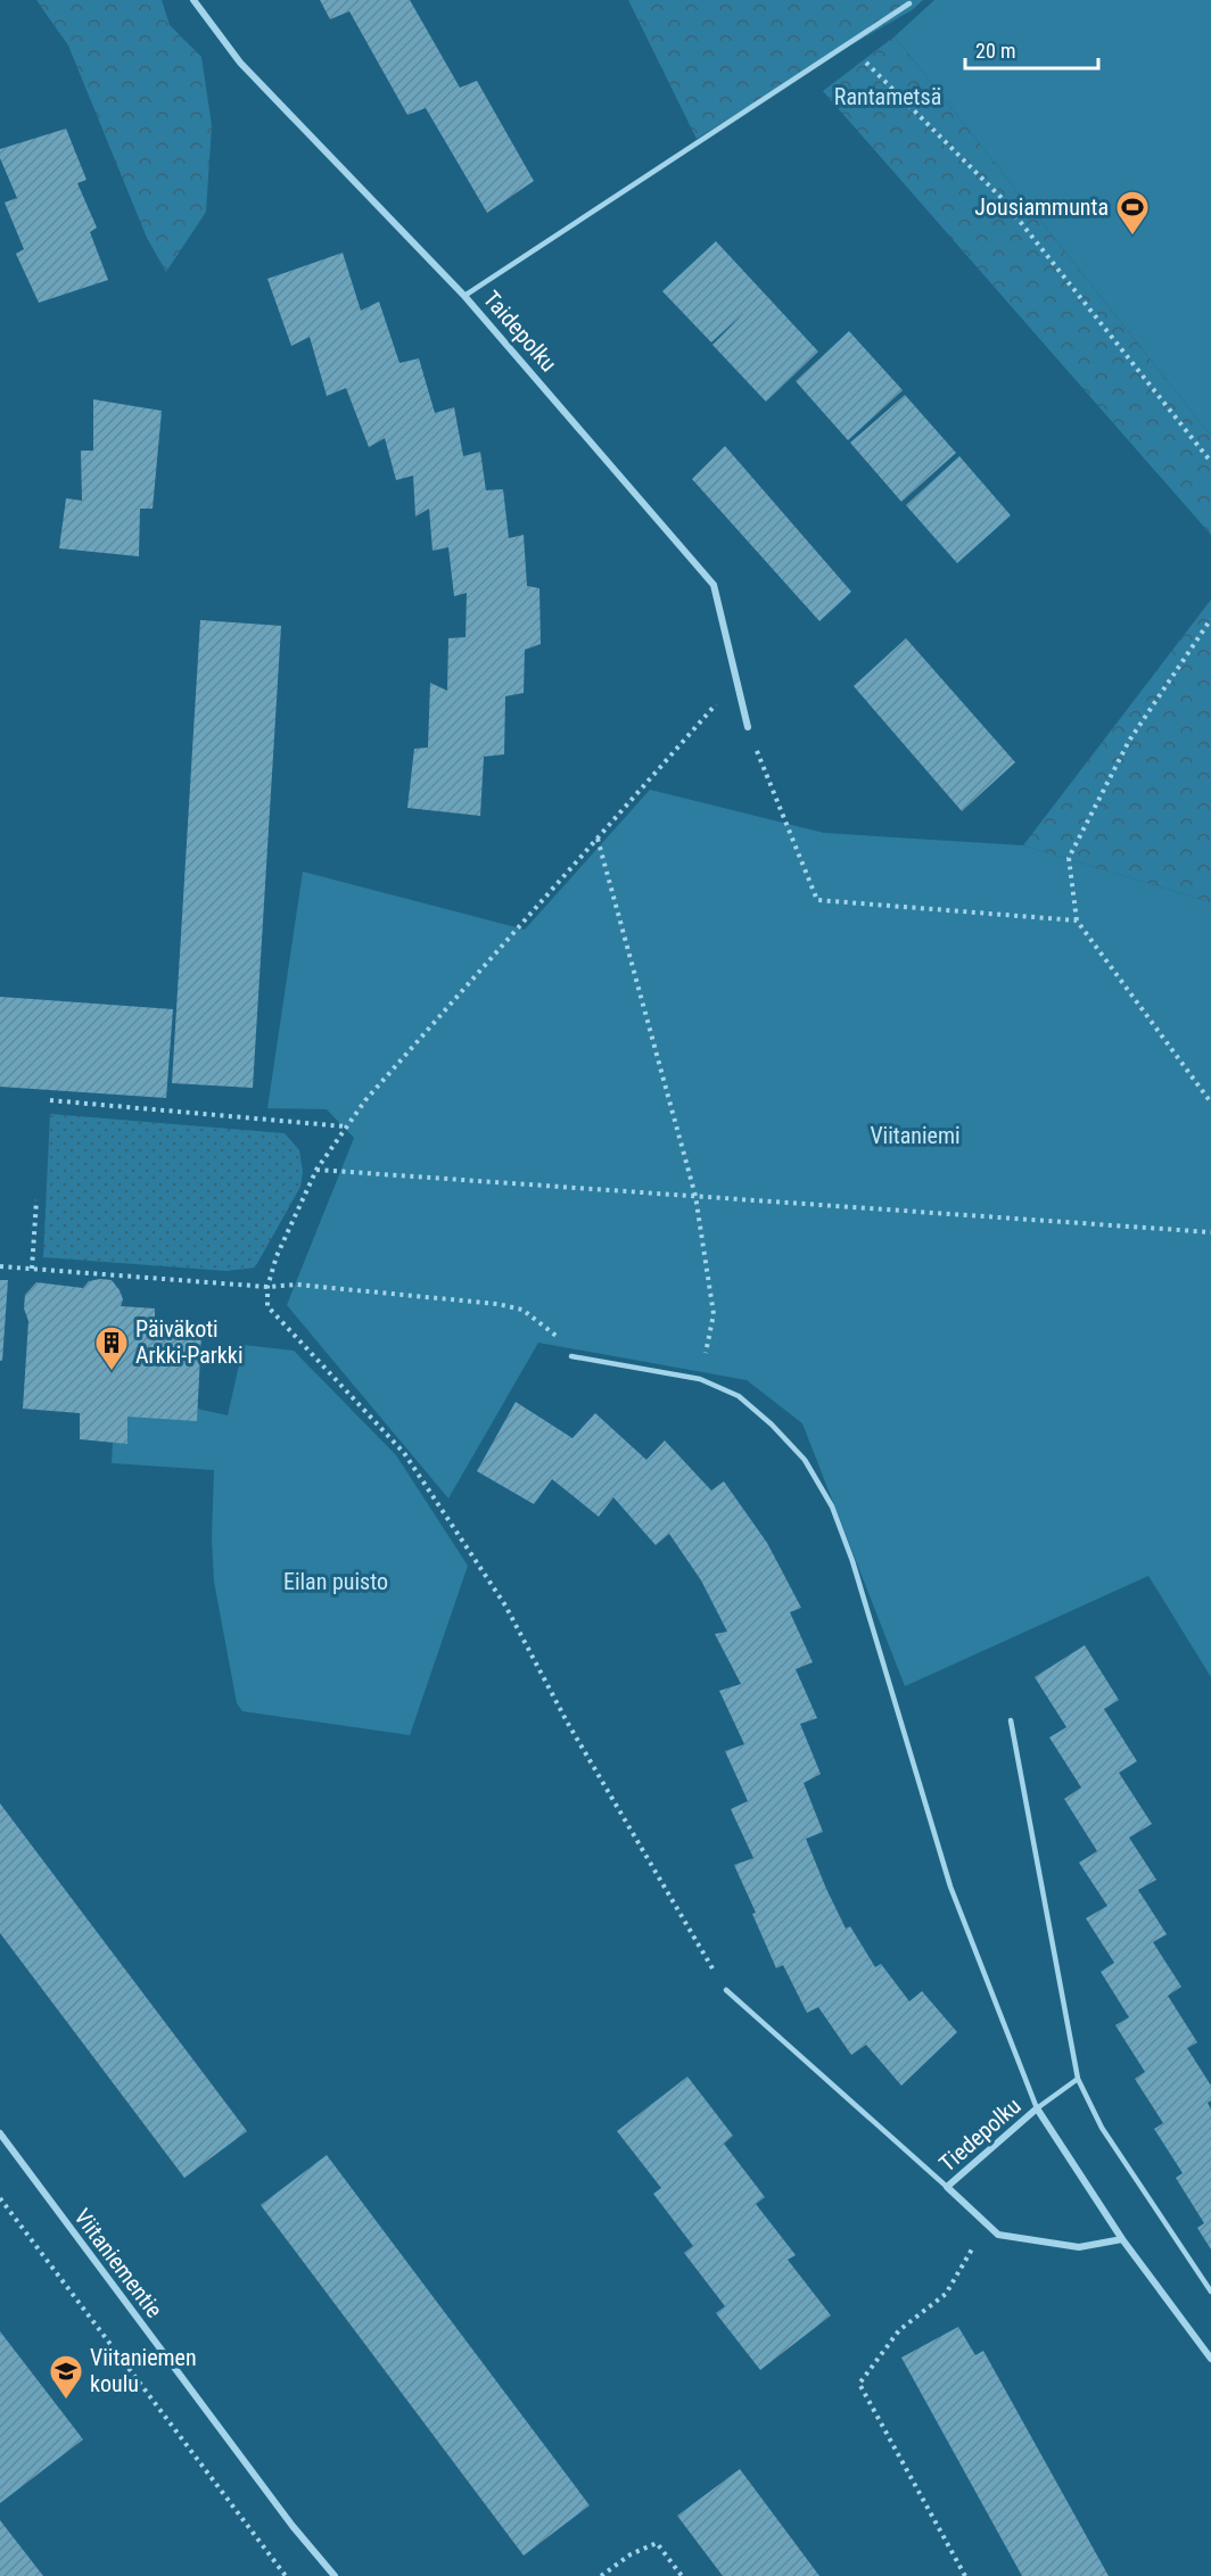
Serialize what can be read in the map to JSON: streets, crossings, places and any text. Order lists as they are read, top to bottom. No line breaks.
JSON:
{"streets":{"street":["Taidepolku","Tiedepolku","Viitaniementie"]},"parks":["Rantametsä","Viitaniemi","Eilan puisto"],"places":{"sports":["Jousiammunta"],"building":["Päiväkoti Arkki-Parkki"],"school or university":["Viitaniemen koulu"]},"scale_bar":"20 m"}
